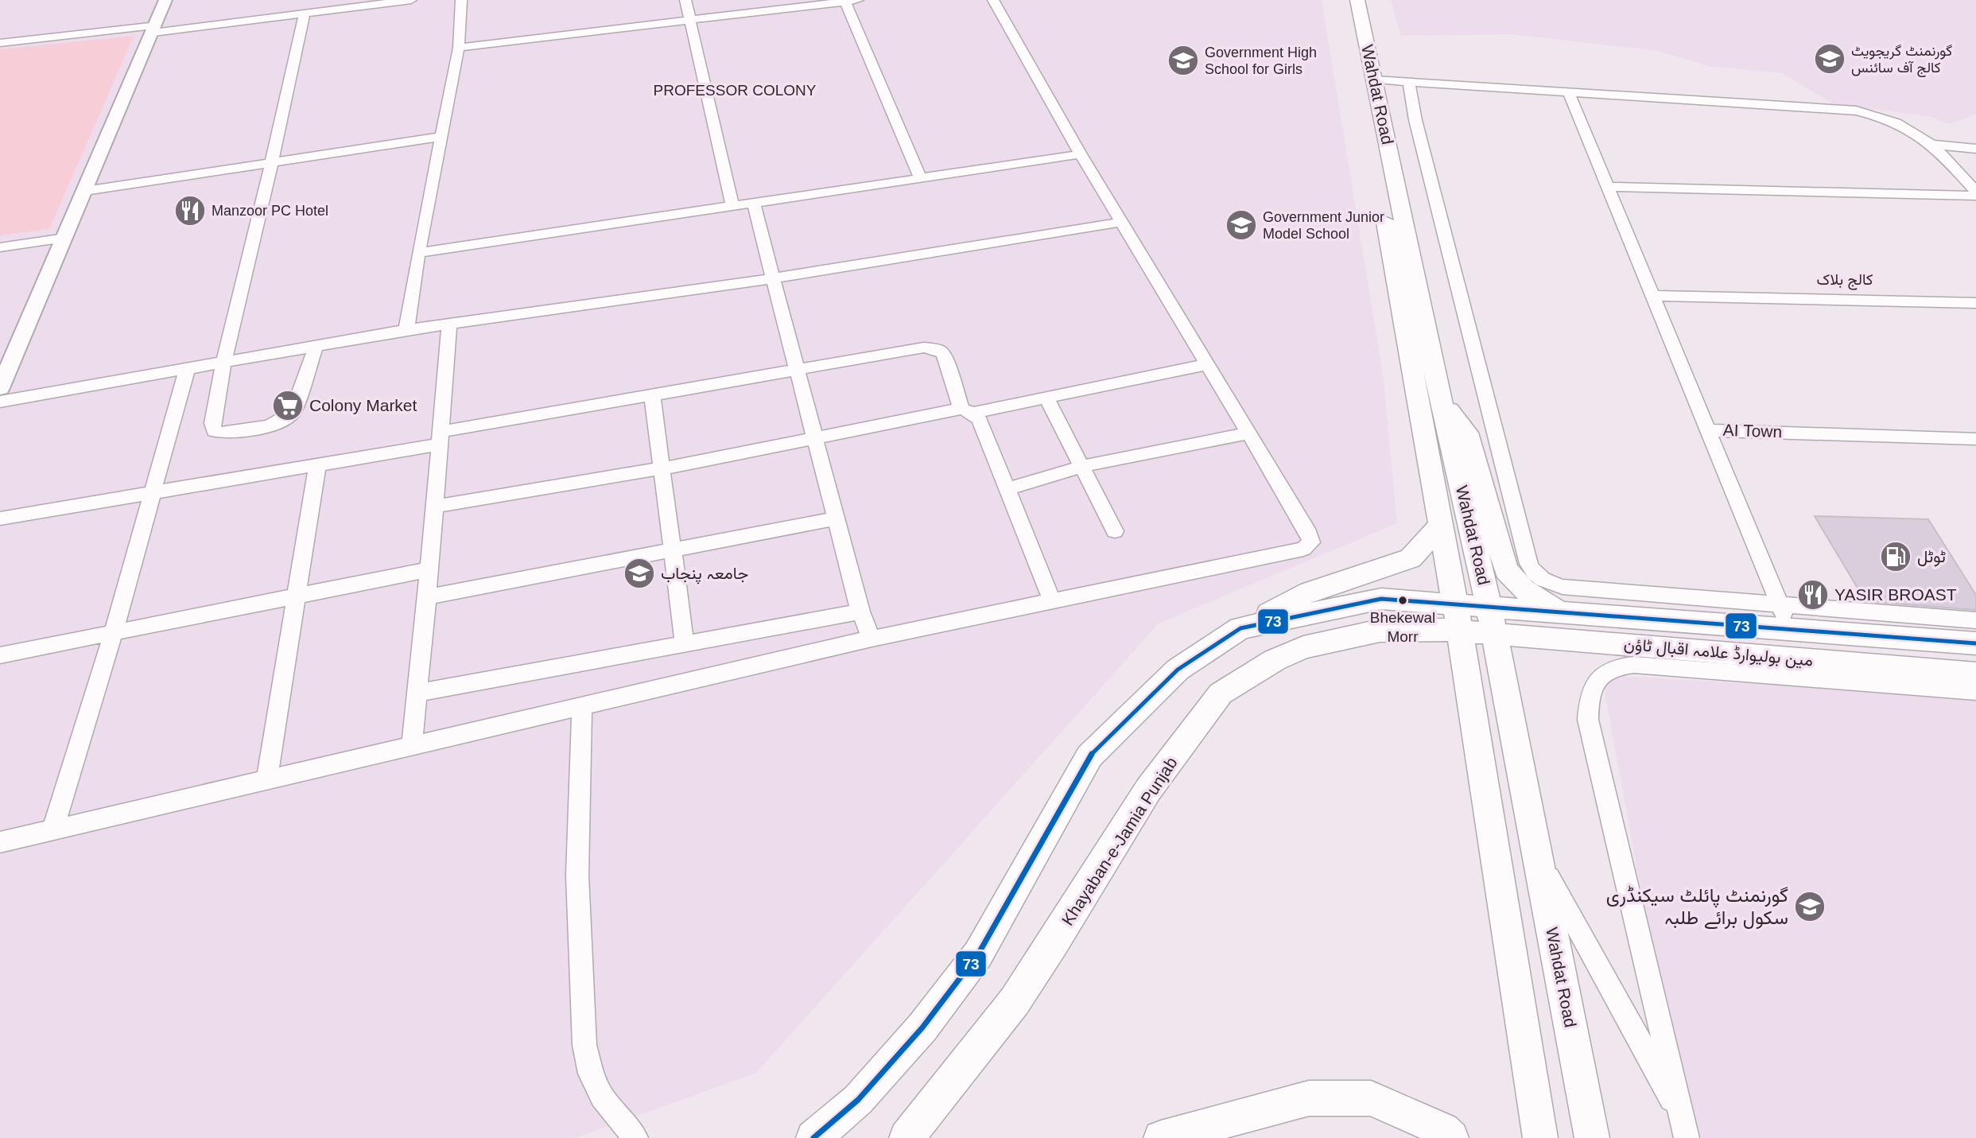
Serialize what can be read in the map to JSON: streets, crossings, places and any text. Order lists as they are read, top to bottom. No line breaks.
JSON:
{"streets":{"main road":["Wahdat Road","مین بولیوارڈ علامہ اقبال ٹاؤن","Khayaban-e-Jamia Punjab"],"street":["AI Town"]},"crossings":[["Wahdat Road","مین بولیوارڈ علامہ اقبال ٹاؤن"],["Wahdat Road","Khayaban-e-Jamia Punjab"],["AI Town","مین بولیوارڈ علامہ اقبال ٹاؤن"],["مین بولیوارڈ علامہ اقبال ٹاؤن","Khayaban-e-Jamia Punjab"]],"districts":["PROFESSOR COLONY","کالج بلاک"],"places":{"school or university":["گورنمنٹ گریجویٹ کالج آف سائنس","Government High School for Girls","Government Junior Model School","جامعہ پنجاب","گورنمنٹ پائلٹ سیکنڈری سکول برائے طلبہ"],"restaurant":["Manzoor PC Hotel","YASIR BROAST"],"supermarket":["Colony Market"],"fuel station":["ٹوٹل"],"other":["Bhekewal Morr"]},"lines":["transit line 73"]}
